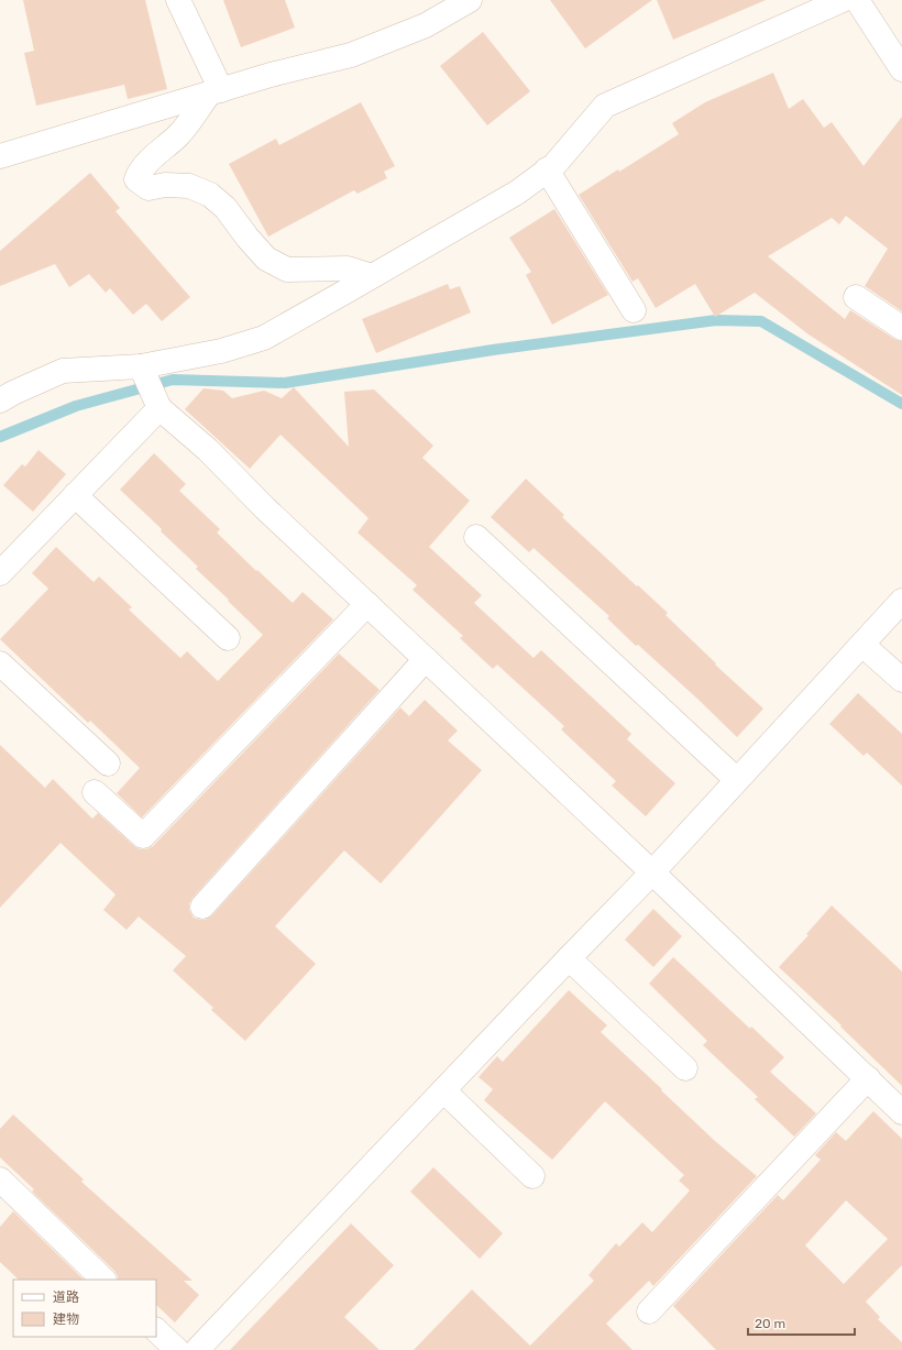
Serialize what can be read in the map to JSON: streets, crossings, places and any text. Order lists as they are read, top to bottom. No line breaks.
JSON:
{"legend":["道路","建物"],"scale_bar":"20 m"}
